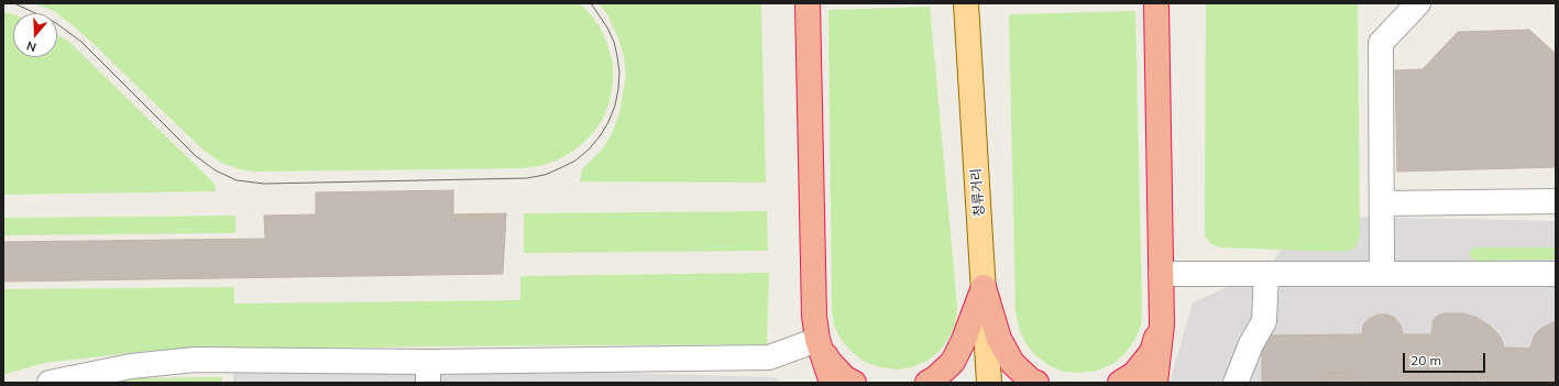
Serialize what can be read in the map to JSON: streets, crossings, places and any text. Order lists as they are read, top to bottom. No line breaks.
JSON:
{"streets":{"main road":["청류거리"]},"scale_bar":"20 m","north":"bottom"}
